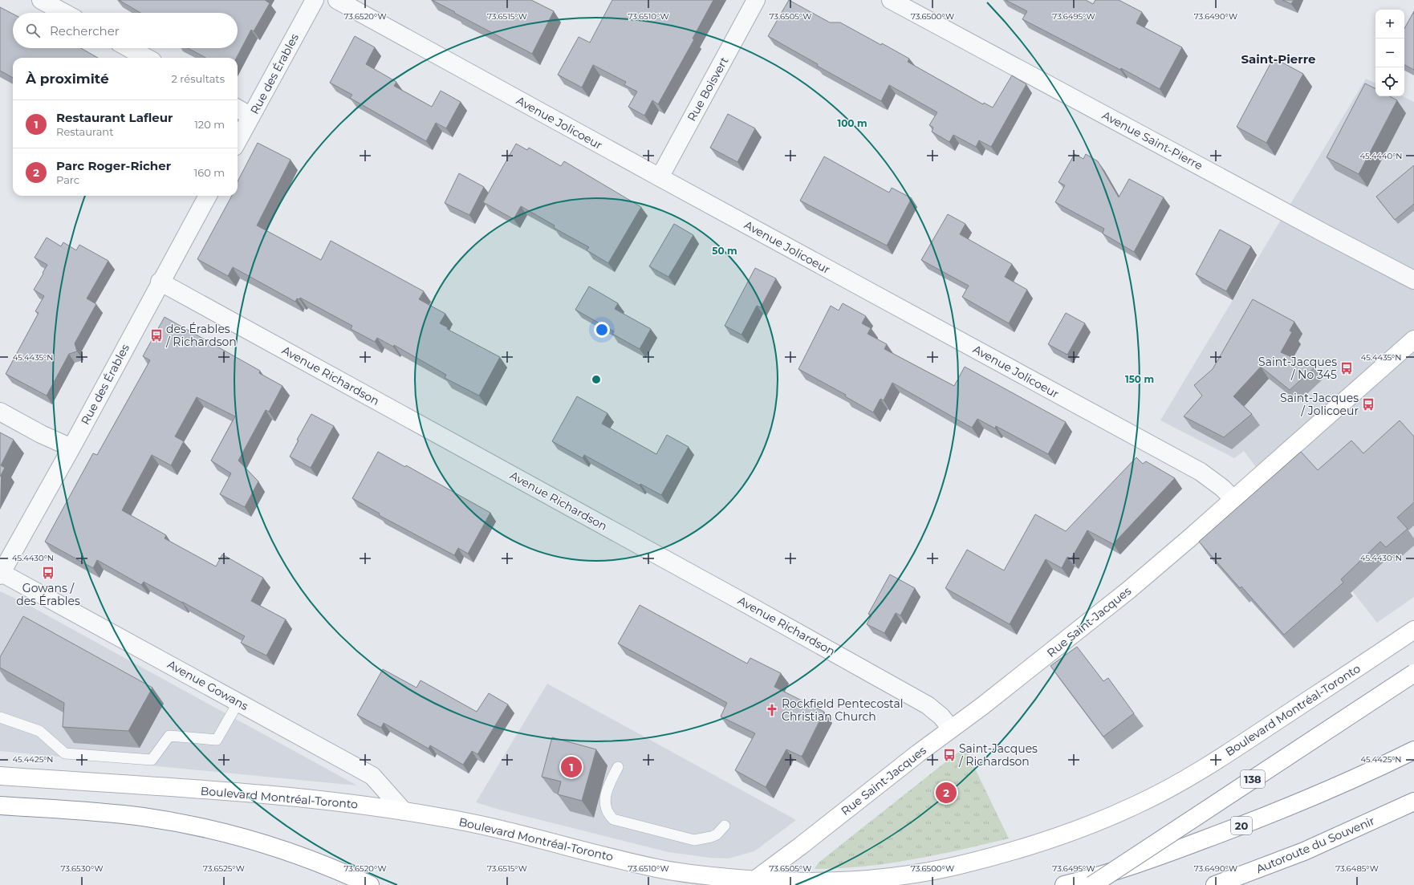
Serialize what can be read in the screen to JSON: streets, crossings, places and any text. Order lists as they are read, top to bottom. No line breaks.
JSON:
{"streets":{"main road":["Rue Saint-Jacques","Boulevard Montréal-Toronto","138","20","Autoroute du Souvenir"],"street":["Rue des Érables","Rue Boisvert","Avenue Jolicoeur","Avenue Saint-Pierre","Avenue Richardson","Avenue Gowans"]},"crossings":[["Rue des Érables","Avenue Richardson"],["Rue des Érables","Avenue Gowans"],["Rue Boisvert","Avenue Jolicoeur"],["Avenue Jolicoeur","Rue Saint-Jacques"],["Avenue Richardson","Rue Saint-Jacques"],["Rue Saint-Jacques","Boulevard Montréal-Toronto"],["Avenue Gowans","Boulevard Montréal-Toronto"]],"districts":["Saint-Pierre"],"places":{"bus stop":["des Érables / Richardson","Saint-Jacques / No 345","Saint-Jacques / Jolicoeur","Gowans / des Érables","Saint-Jacques / Richardson"],"church":["Rockfield Pentecostal Christian Church"]},"page":{"map_buttons":["+","−"],"search":"Rechercher","heading":["À proximité","2 résultats"],"list":[{"mark":"1","name":"Restaurant Lafleur","note":"Restaurant","value":"120 m"},{"mark":"2","name":"Parc Roger-Richer","note":"Parc","value":"160 m"}],"pins":["1","2"]},"coordinates":["73.6520°W","73.6515°W","73.6510°W","73.6505°W","73.6500°W","73.6495°W","73.6490°W","45.4440°N","45.4435°N","45.4430°N","45.4425°N","73.6530°W","73.6525°W","73.6485°W"],"rings":["100 m","50 m","150 m"]}
